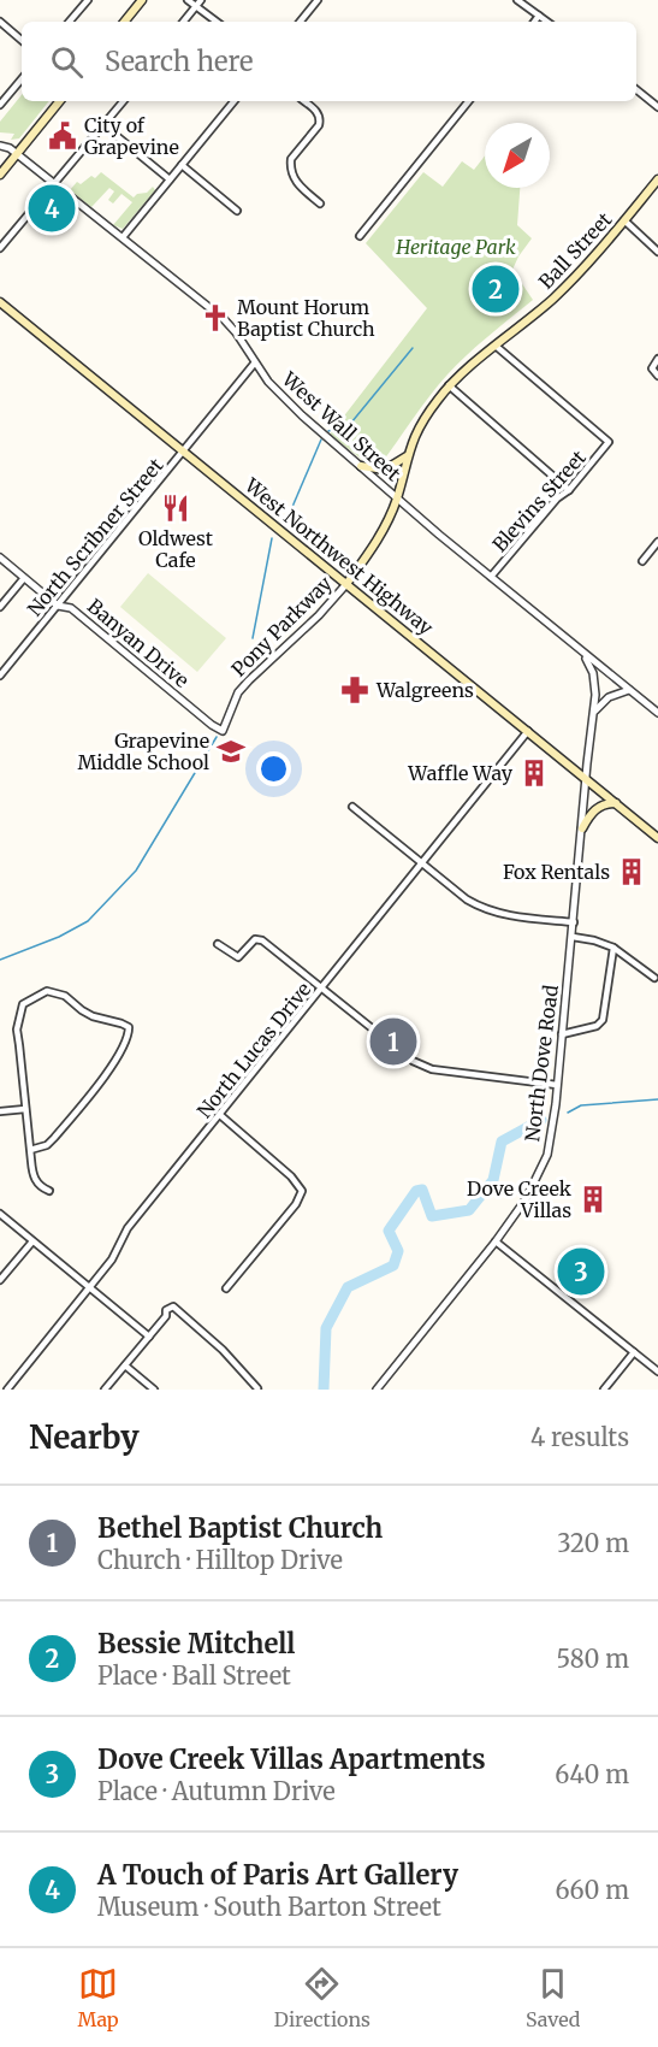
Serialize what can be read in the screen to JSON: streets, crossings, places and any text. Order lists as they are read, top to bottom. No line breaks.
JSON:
{"streets":{"main road":["Ball Street","West Northwest Highway"],"street":["West Wall Street","Blevins Street","North Scribner Street","Pony Parkway","Banyan Drive","North Lucas Drive","North Dove Road"]},"crossings":[["Ball Street","West Wall Street"],["Ball Street","Blevins Street"],["Ball Street","West Northwest Highway"],["Ball Street","Pony Parkway"],["West Wall Street","Blevins Street"],["West Wall Street","North Scribner Street"],["West Wall Street","North Dove Road"],["North Scribner Street","West Northwest Highway"],["North Scribner Street","Banyan Drive"],["West Northwest Highway","Pony Parkway"],["West Northwest Highway","North Lucas Drive"],["West Northwest Highway","North Dove Road"],["Pony Parkway","Banyan Drive"]],"parks":["Heritage Park"],"places":{"public building":["City of Grapevine"],"church":["Mount Horum Baptist Church"],"restaurant":["Oldwest Cafe"],"pharmacy":["Walgreens"],"school or university":["Grapevine Middle School"],"building":["Waffle Way","Fox Rentals","Dove Creek Villas"]},"north":"bottom left","page":{"search":"Search here","pins":["4","2","1","3"],"heading":["Nearby","4 results"],"list":[{"mark":"1","name":"Bethel Baptist Church","note":"Church · Hilltop Drive","value":"320 m"},{"mark":"2","name":"Bessie Mitchell","note":"Place · Ball Street","value":"580 m"},{"mark":"3","name":"Dove Creek Villas Apartments","note":"Place · Autumn Drive","value":"640 m"},{"mark":"4","name":"A Touch of Paris Art Gallery","note":"Museum · South Barton Street","value":"660 m"}],"nav":["Map","Directions","Saved"]}}
